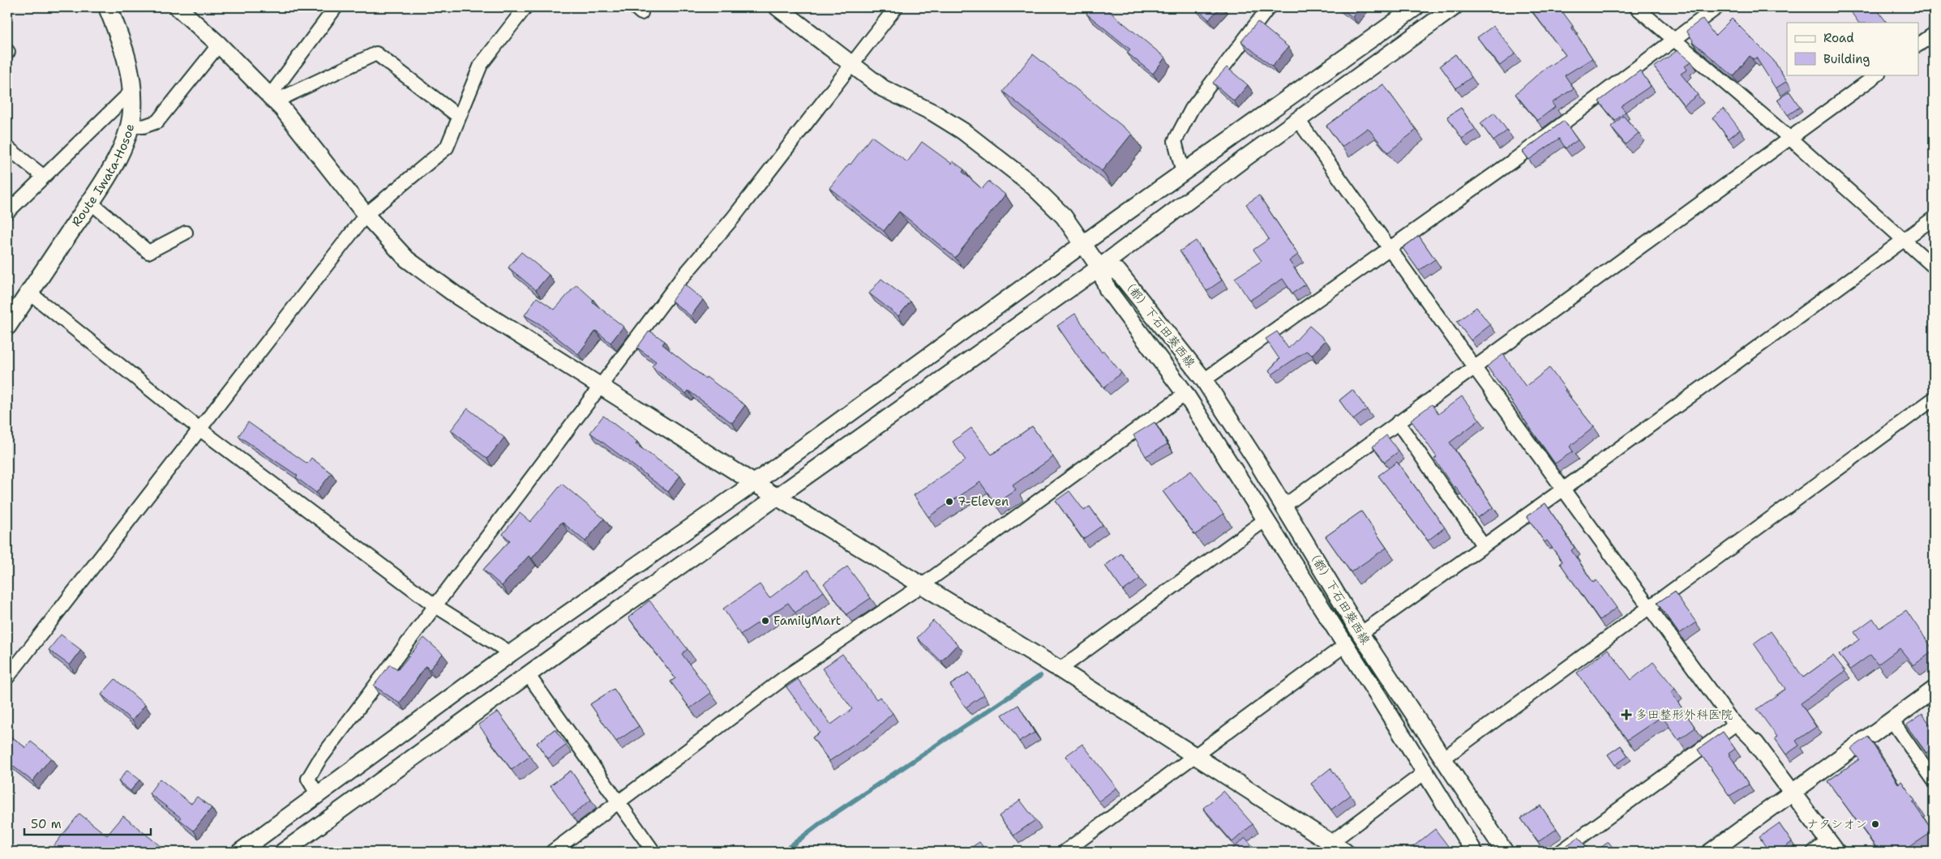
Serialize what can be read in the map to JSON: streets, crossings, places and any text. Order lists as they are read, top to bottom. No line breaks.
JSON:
{"streets":{"main road":["Route Iwata-Hosoe"],"street":["（都）下石田葵西線"]},"places":{"other":["7-Eleven","FamilyMart","ナタシオン"],"health":["多田整形外科医院"]},"legend":["Road","Building"],"scale_bar":"50 m"}
